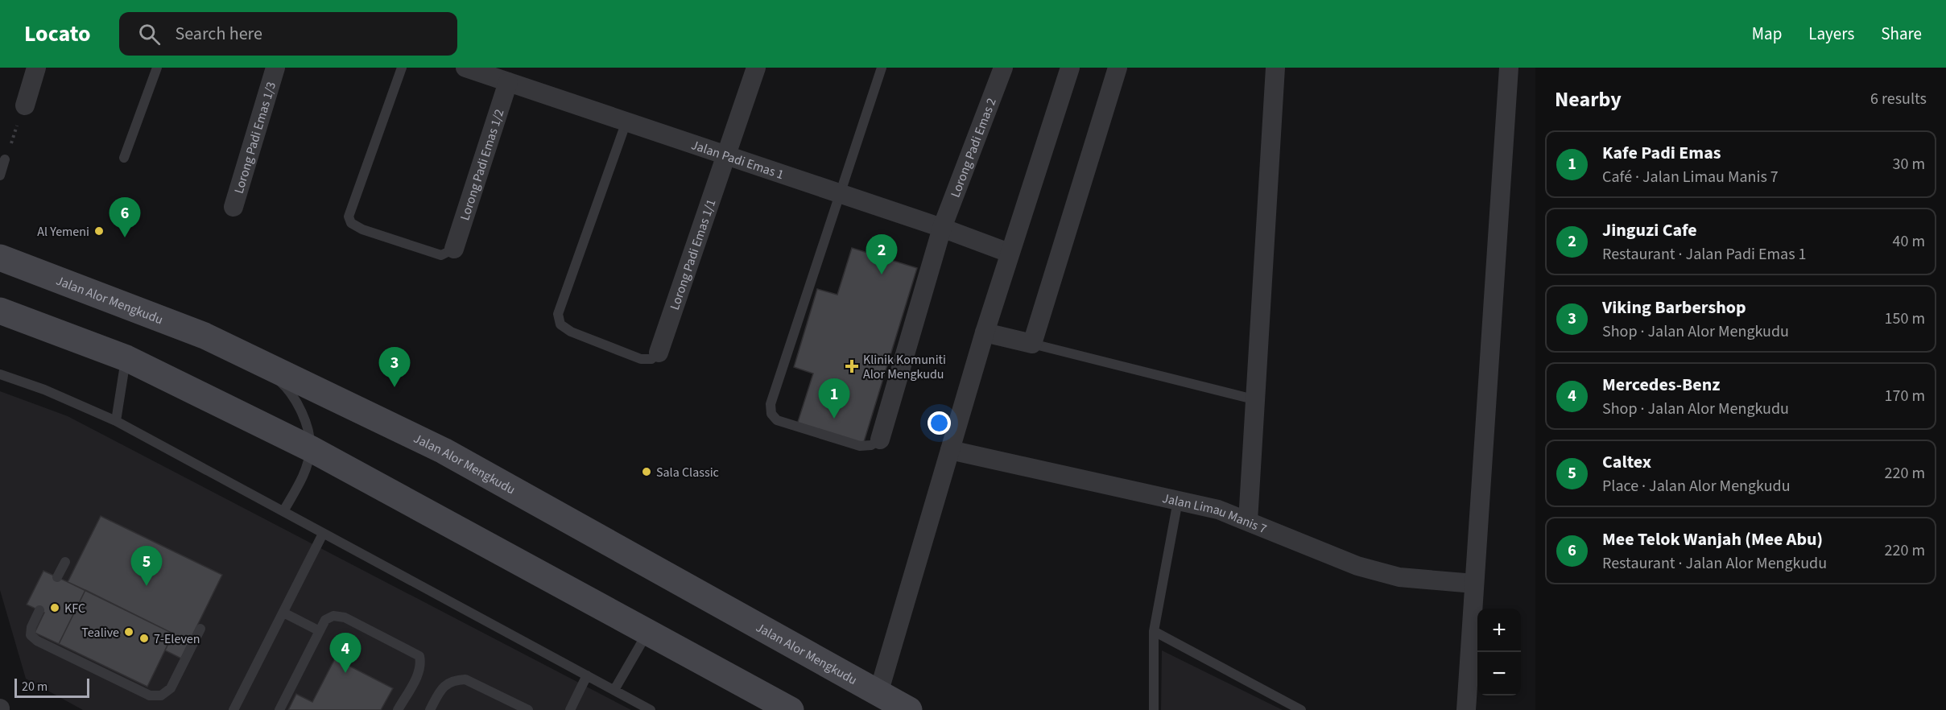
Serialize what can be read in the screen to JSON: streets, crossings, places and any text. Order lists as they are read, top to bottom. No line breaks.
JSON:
{"streets":{"main road":["Jalan Alor Mengkudu"],"street":["Lorong Padi Emas 1/3","Lorong Padi Emas 2","Jalan Padi Emas 1","Lorong Padi Emas 1/2","Lorong Padi Emas 1/1","Jalan Limau Manis 7"]},"crossings":[["Lorong Padi Emas 2","Jalan Padi Emas 1"],["Jalan Padi Emas 1","Lorong Padi Emas 1/2"],["Jalan Padi Emas 1","Lorong Padi Emas 1/1"]],"places":{"other":["Al Yemeni","Sala Classic","KFC","Tealive","7-Eleven"],"health":["Klinik Komuniti Alor Mengkudu"]},"scale_bar":"20 m","page":{"header":"Locato","search":"Search here","nav":["Map","Layers","Share"],"heading":["Nearby","6 results"],"list":[{"mark":"1","name":"Kafe Padi Emas","note":"Café · Jalan Limau Manis 7","value":"30 m"},{"mark":"2","name":"Jinguzi Cafe","note":"Restaurant · Jalan Padi Emas 1","value":"40 m"},{"mark":"3","name":"Viking Barbershop","note":"Shop · Jalan Alor Mengkudu","value":"150 m"},{"mark":"4","name":"Mercedes-Benz","note":"Shop · Jalan Alor Mengkudu","value":"170 m"},{"mark":"5","name":"Caltex","note":"Place · Jalan Alor Mengkudu","value":"220 m"},{"mark":"6","name":"Mee Telok Wanjah (Mee Abu)","note":"Restaurant · Jalan Alor Mengkudu","value":"220 m"}],"pins":["6","2","3","1","5","4"],"map_buttons":["+","−"],"scale":"20 m"}}
